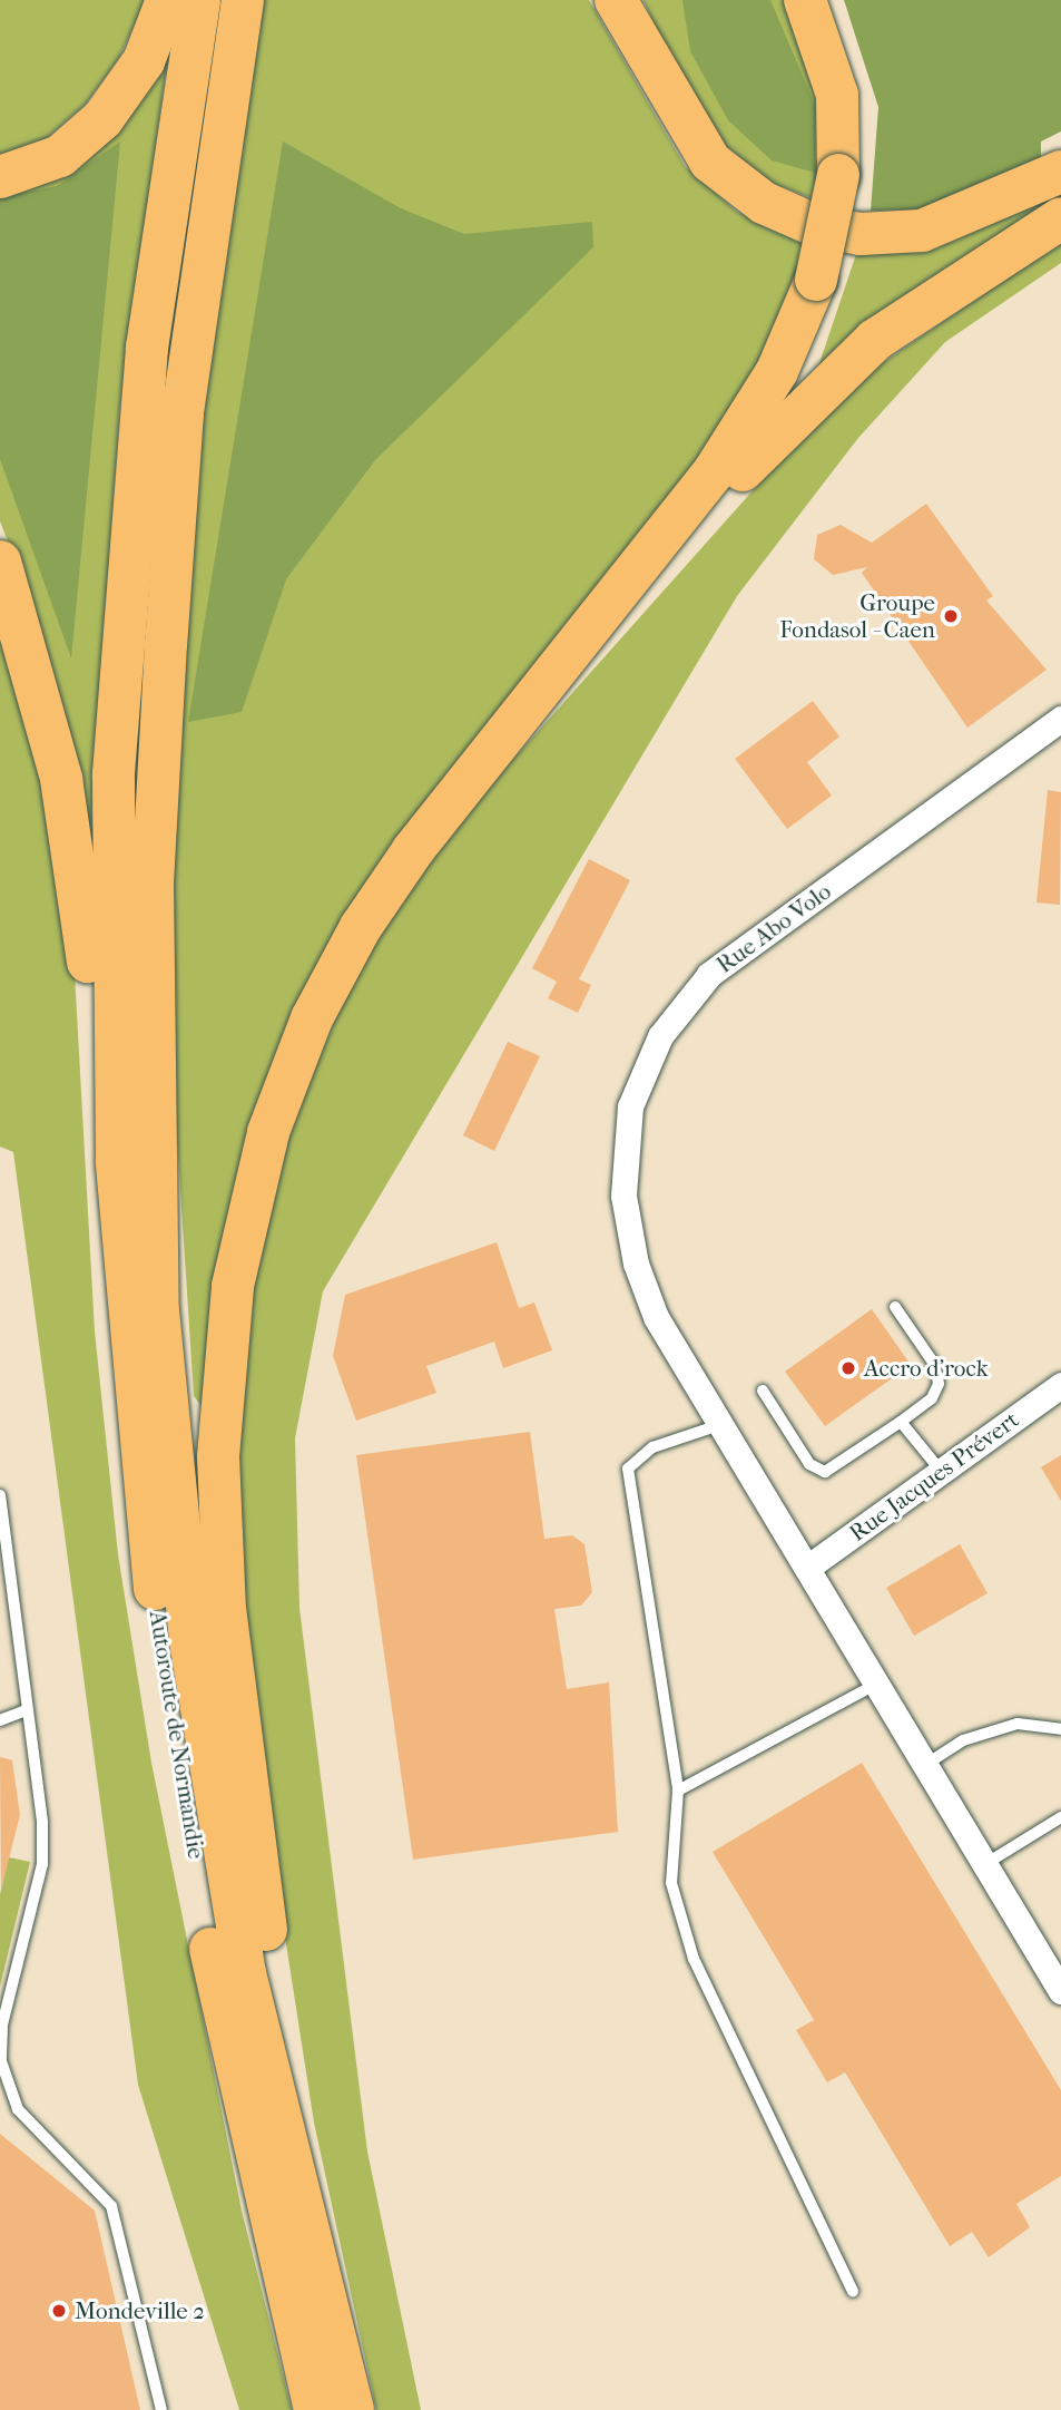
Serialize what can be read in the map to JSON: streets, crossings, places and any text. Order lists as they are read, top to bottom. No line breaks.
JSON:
{"streets":{"highway":["Autoroute de Normandie"],"street":["Rue Abo Volo","Rue Jacques Prévert"]},"crossings":[["Rue Abo Volo","Rue Jacques Prévert"]],"places":["Groupe Fondasol - Caen","Accro d'rock","Mondeville 2"]}
